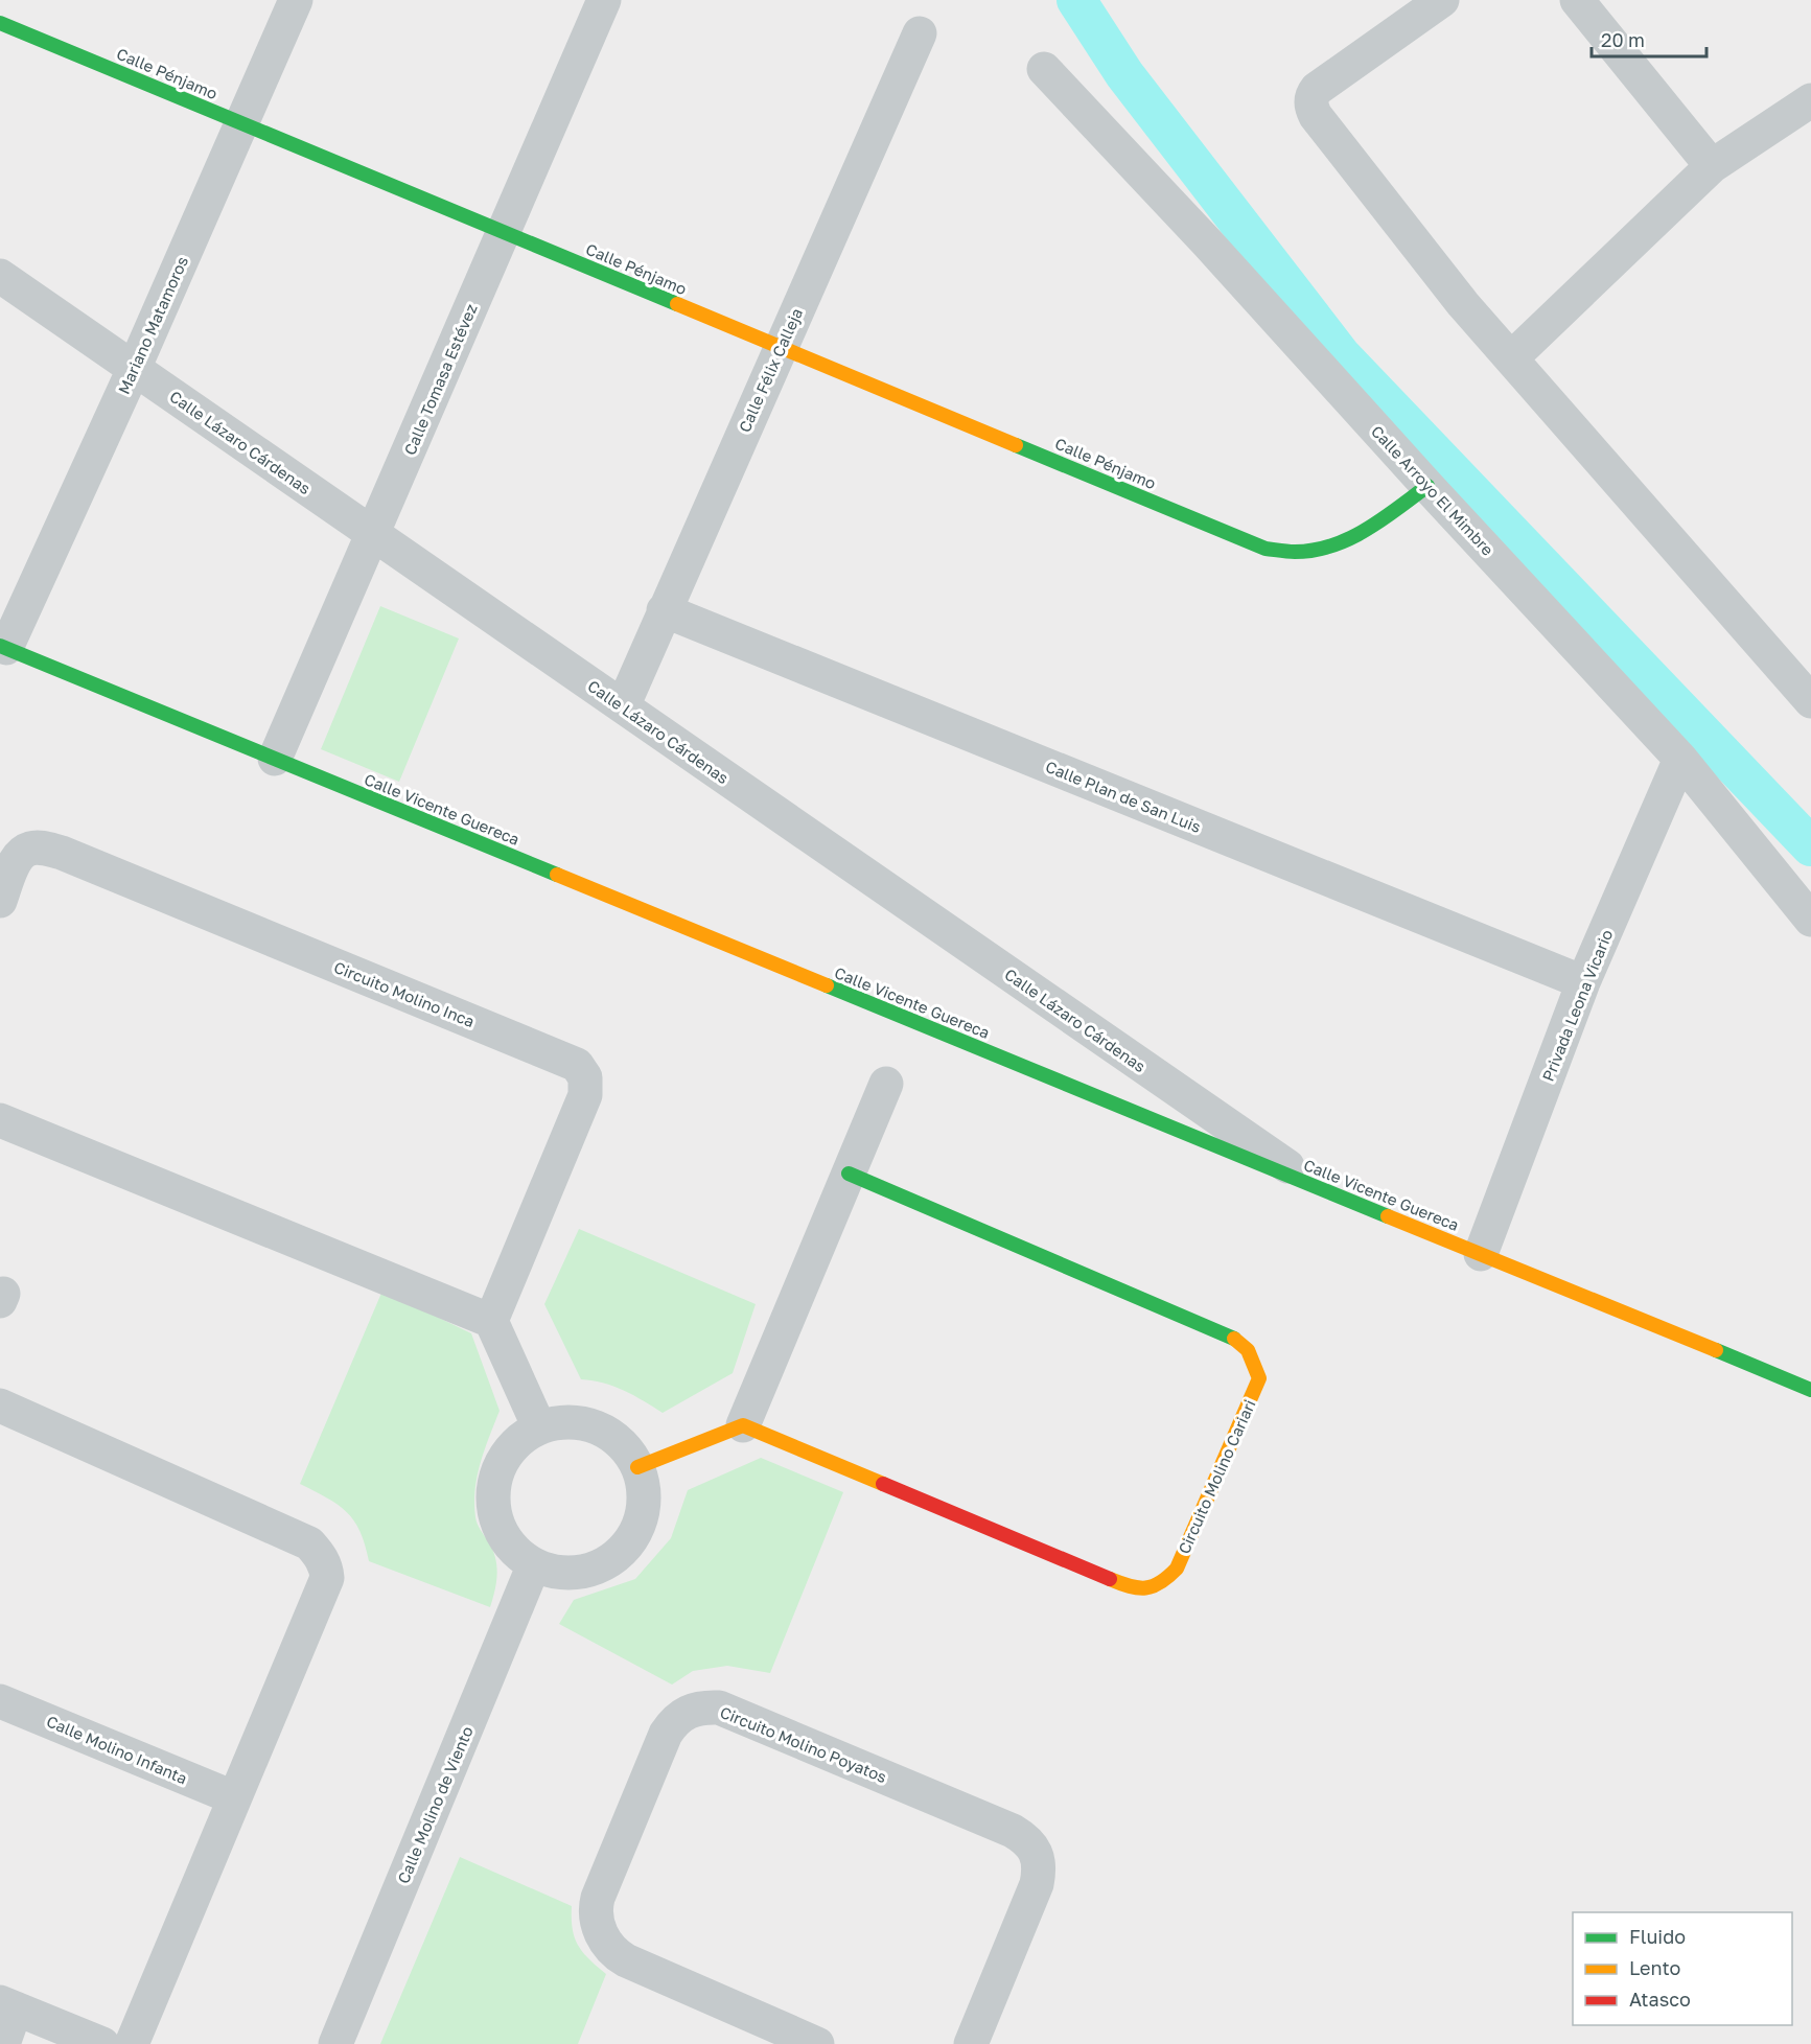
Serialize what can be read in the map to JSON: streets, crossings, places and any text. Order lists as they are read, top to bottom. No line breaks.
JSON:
{"streets":{"street":["Calle Pénjamo","Mariano Matamoros","Calle Félix Calleja","Calle Tomasa Estévez","Calle Lázaro Cárdenas","Calle Arroyo El Mimbre","Calle Plan de San Luis","Calle Vicente Guereca","Circuito Molino Inca","Privada Leona Vicario","Circuito Molino Cariari","Circuito Molino Poyatos","Calle Molino Infanta","Calle Molino de Viento"]},"crossings":[["Calle Pénjamo","Mariano Matamoros"],["Calle Pénjamo","Calle Félix Calleja"],["Calle Pénjamo","Calle Tomasa Estévez"],["Calle Pénjamo","Calle Arroyo El Mimbre"],["Mariano Matamoros","Calle Lázaro Cárdenas"],["Mariano Matamoros","Calle Vicente Guereca"],["Calle Félix Calleja","Calle Lázaro Cárdenas"],["Calle Félix Calleja","Calle Plan de San Luis"],["Calle Tomasa Estévez","Calle Lázaro Cárdenas"],["Calle Tomasa Estévez","Calle Vicente Guereca"],["Calle Lázaro Cárdenas","Calle Vicente Guereca"],["Calle Arroyo El Mimbre","Privada Leona Vicario"],["Calle Plan de San Luis","Privada Leona Vicario"],["Calle Vicente Guereca","Privada Leona Vicario"]],"legend":["Fluido","Lento","Atasco"],"scale_bar":"20 m"}
